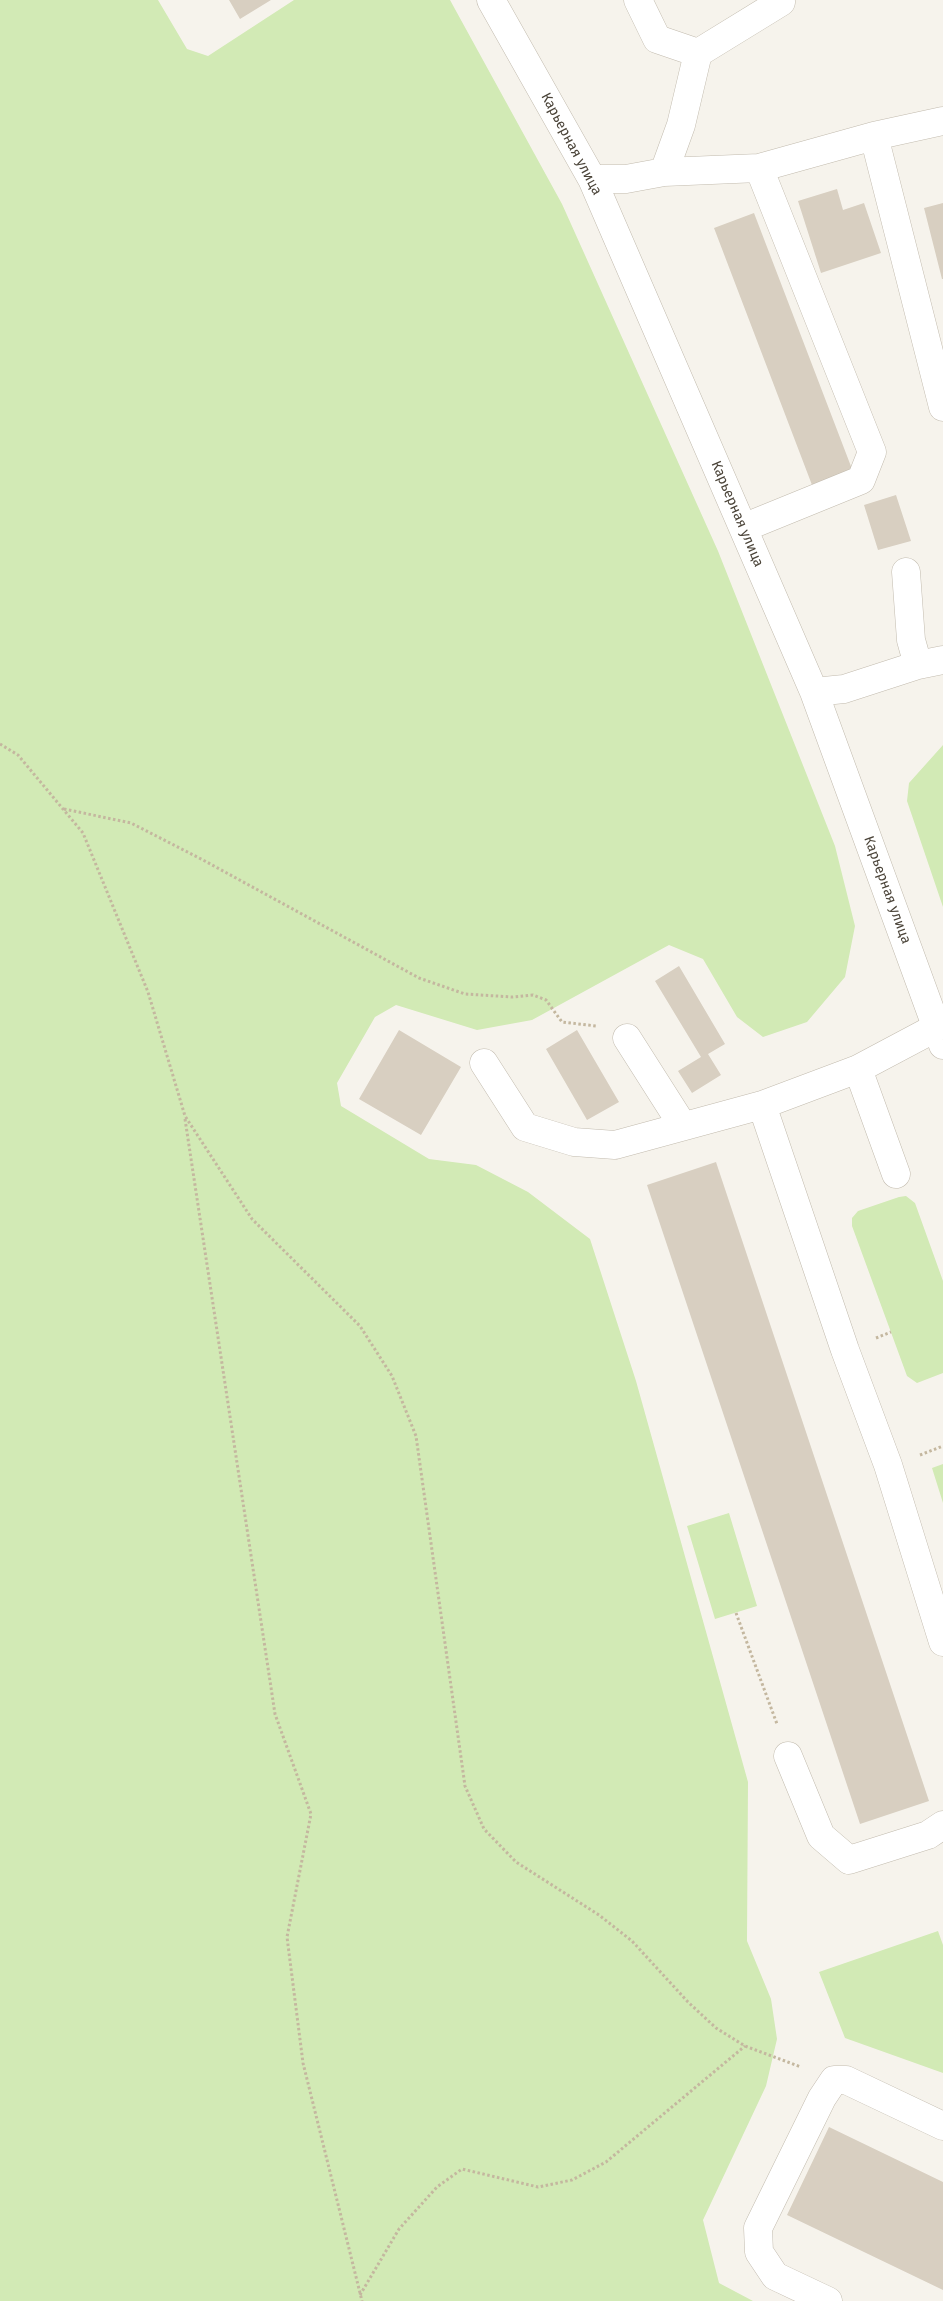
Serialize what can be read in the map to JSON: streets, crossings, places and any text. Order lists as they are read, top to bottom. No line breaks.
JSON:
{"streets":{"street":["Карьерная улица"]}}
